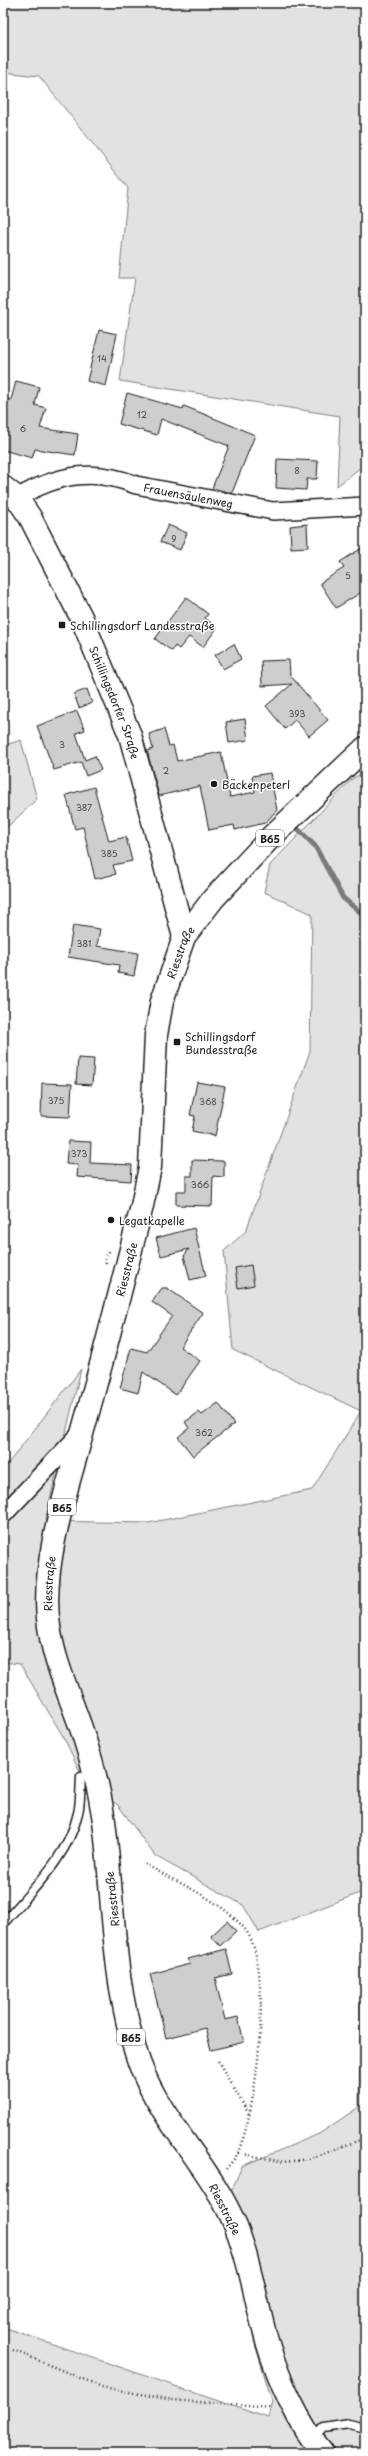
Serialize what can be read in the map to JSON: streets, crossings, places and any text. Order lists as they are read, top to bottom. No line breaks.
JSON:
{"streets":{"main road":["Schillingsdorfer Straße","B65","Riesstraße"],"street":["Frauensäulenweg"]},"crossings":[["Frauensäulenweg","Schillingsdorfer Straße"],["Schillingsdorfer Straße","Riesstraße"]],"places":{"transit":["Schillingsdorf Landesstraße","Schillingsdorf Bundesstraße"],"other":["Bäckenpeterl","Legatkapelle"]},"house_numbers":["14","12","6","8","9","5","393","3","2","387","385","381","375","368","373","366","362"]}
